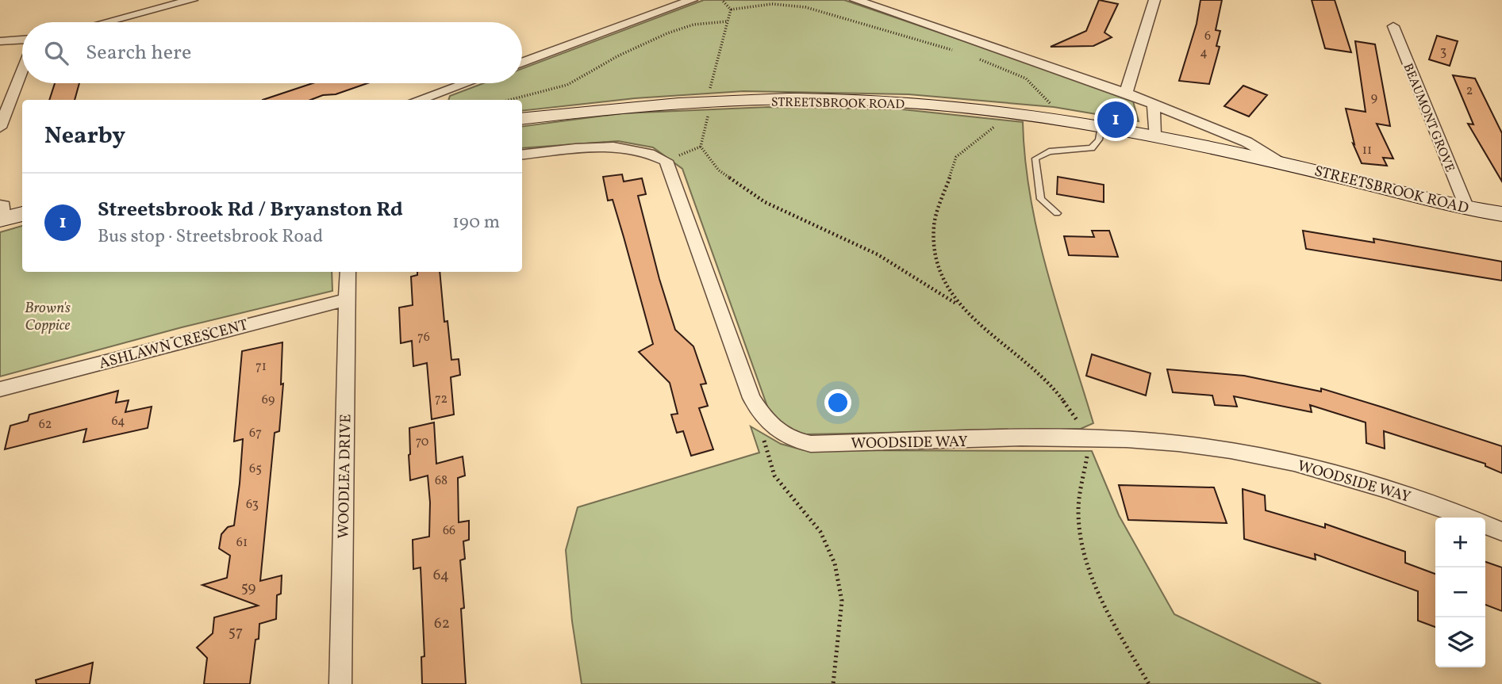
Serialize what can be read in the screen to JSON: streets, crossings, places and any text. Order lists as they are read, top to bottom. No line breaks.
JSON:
{"streets":{"main road":["STREETSBROOK ROAD"],"street":["BEAUMONT GROVE","ASHLAWN CRESCENT","WOODSIDE WAY","WOODLEA DRIVE"]},"crossings":[["STREETSBROOK ROAD","BEAUMONT GROVE"],["ASHLAWN CRESCENT","WOODLEA DRIVE"]],"parks":["Brown's Coppice"],"house_numbers":["6","3","4","2","9","11","76","71","72","69","64","62","67","70","65","68","63","66","61","64","59","62","57"],"page":{"search":"Search here","pins":"1","heading":"Nearby","list":[{"mark":"1","name":"Streetsbrook Rd / Bryanston Rd","note":"Bus stop · Streetsbrook Road","value":"190 m"}],"map_buttons":["+","−"]}}
